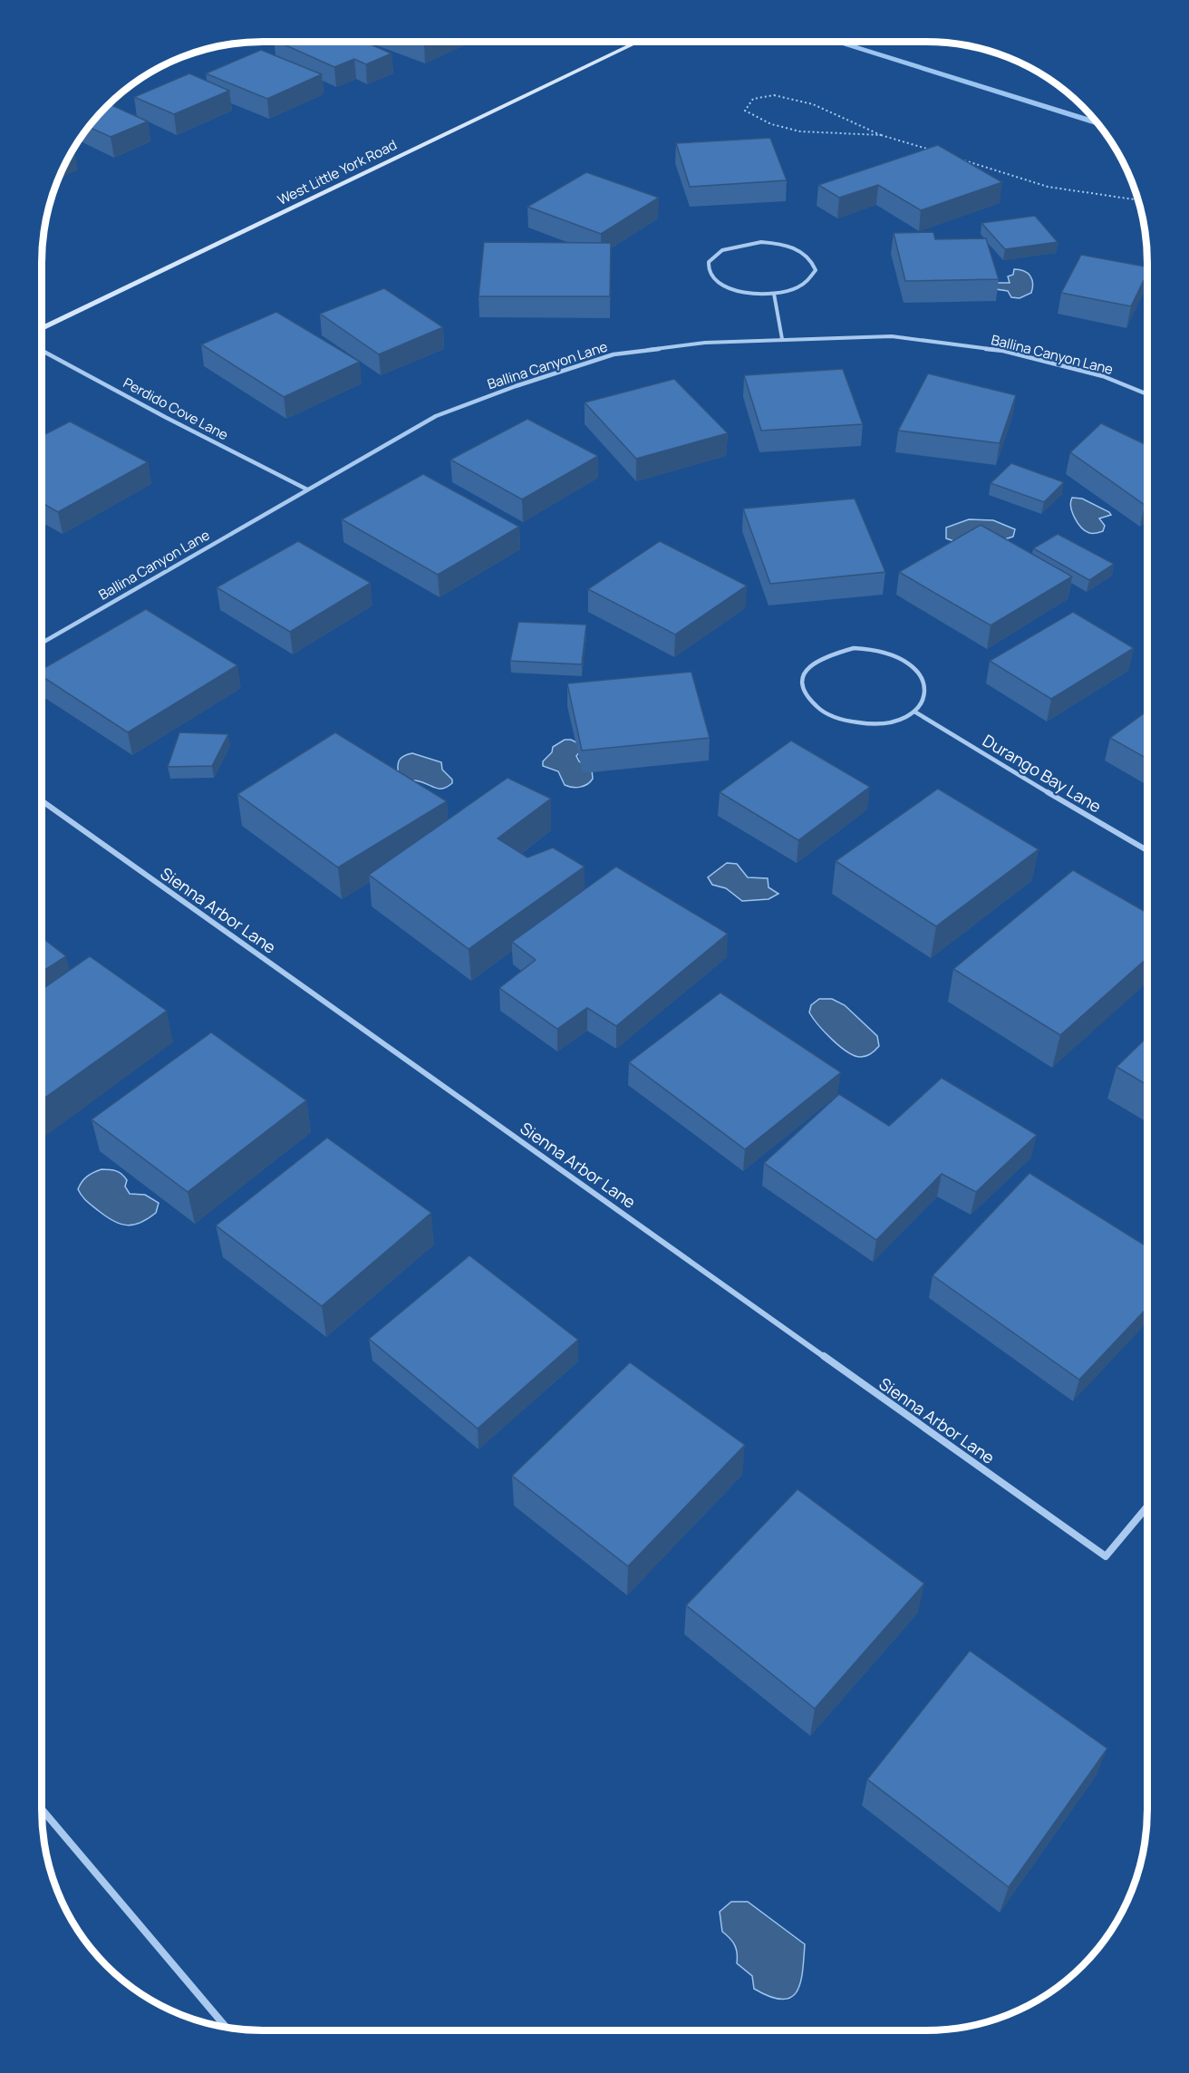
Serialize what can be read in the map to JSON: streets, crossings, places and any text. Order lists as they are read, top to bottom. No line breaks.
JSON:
{"streets":{"main road":["West Little York Road"],"street":["Ballina Canyon Lane","Perdido Cove Lane","Durango Bay Lane","Sienna Arbor Lane"]},"crossings":[["Ballina Canyon Lane","Perdido Cove Lane"]]}
